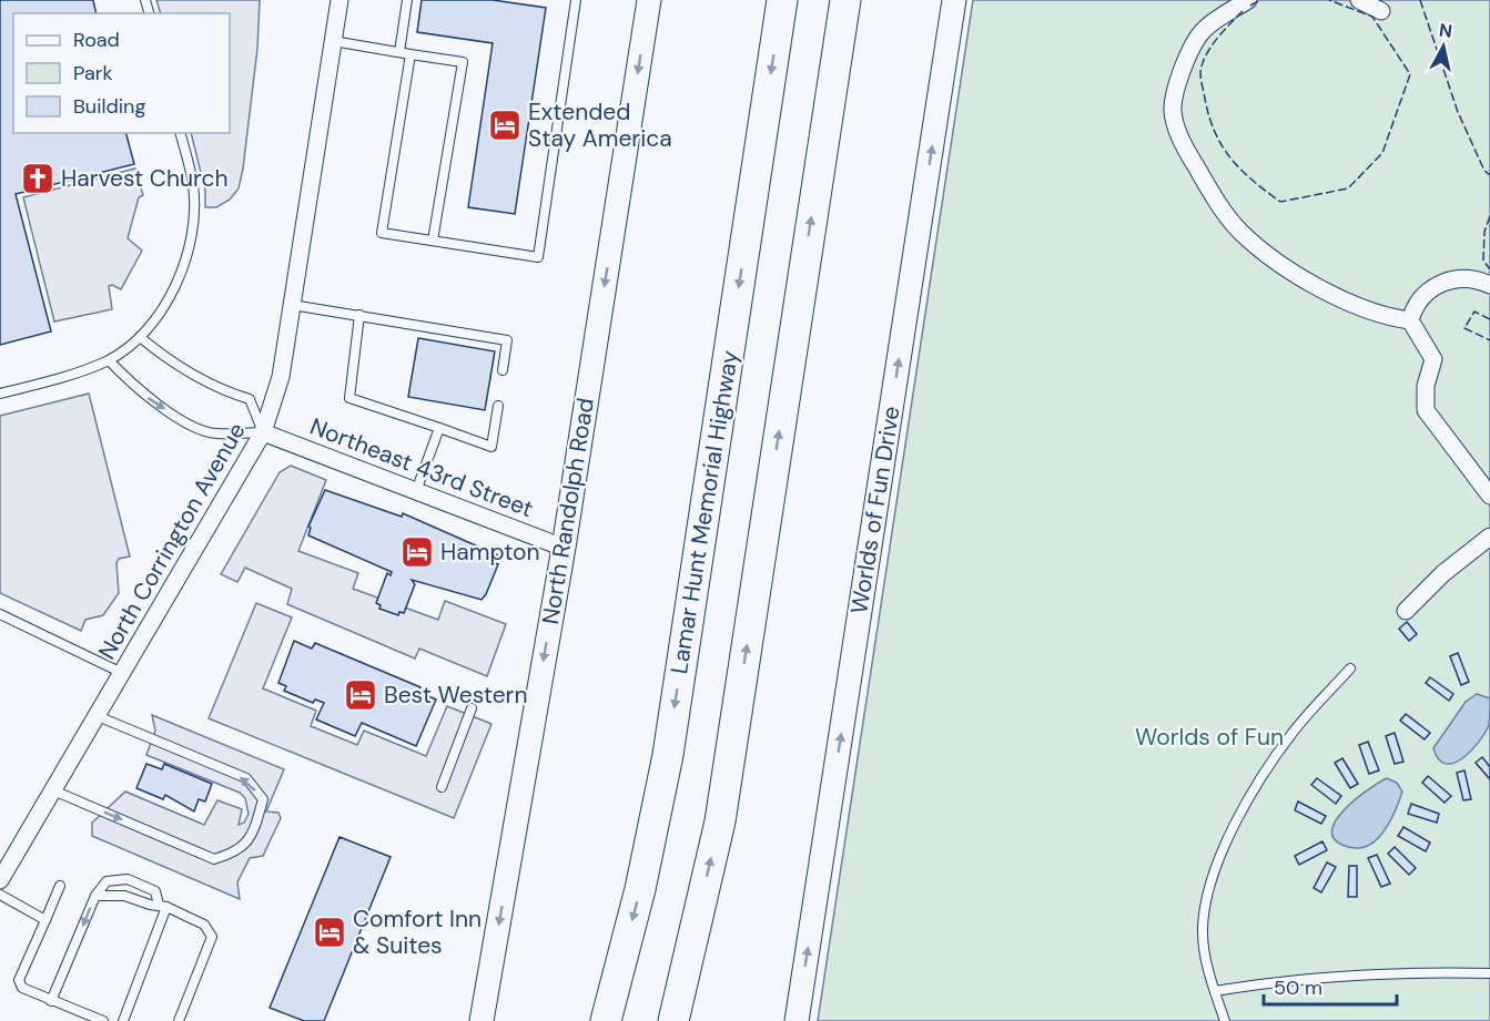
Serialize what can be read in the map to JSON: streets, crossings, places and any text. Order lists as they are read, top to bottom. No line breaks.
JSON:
{"streets":{"highway":["Lamar Hunt Memorial Highway"],"main road":["Worlds of Fun Drive","North Randolph Road"],"street":["Northeast 43rd Street","North Corrington Avenue"]},"crossings":[["Northeast 43rd Street","North Randolph Road"],["Northeast 43rd Street","North Corrington Avenue"]],"one_way":["Worlds of Fun Drive","North Randolph Road"],"parks":["Worlds of Fun"],"places":{"hotel":["Extended Stay America","Hampton","Best Western","Comfort Inn & Suites"],"church":["Harvest Church"]},"legend":["Road","Park","Building"],"scale_bar":"50 m","north":"top"}
